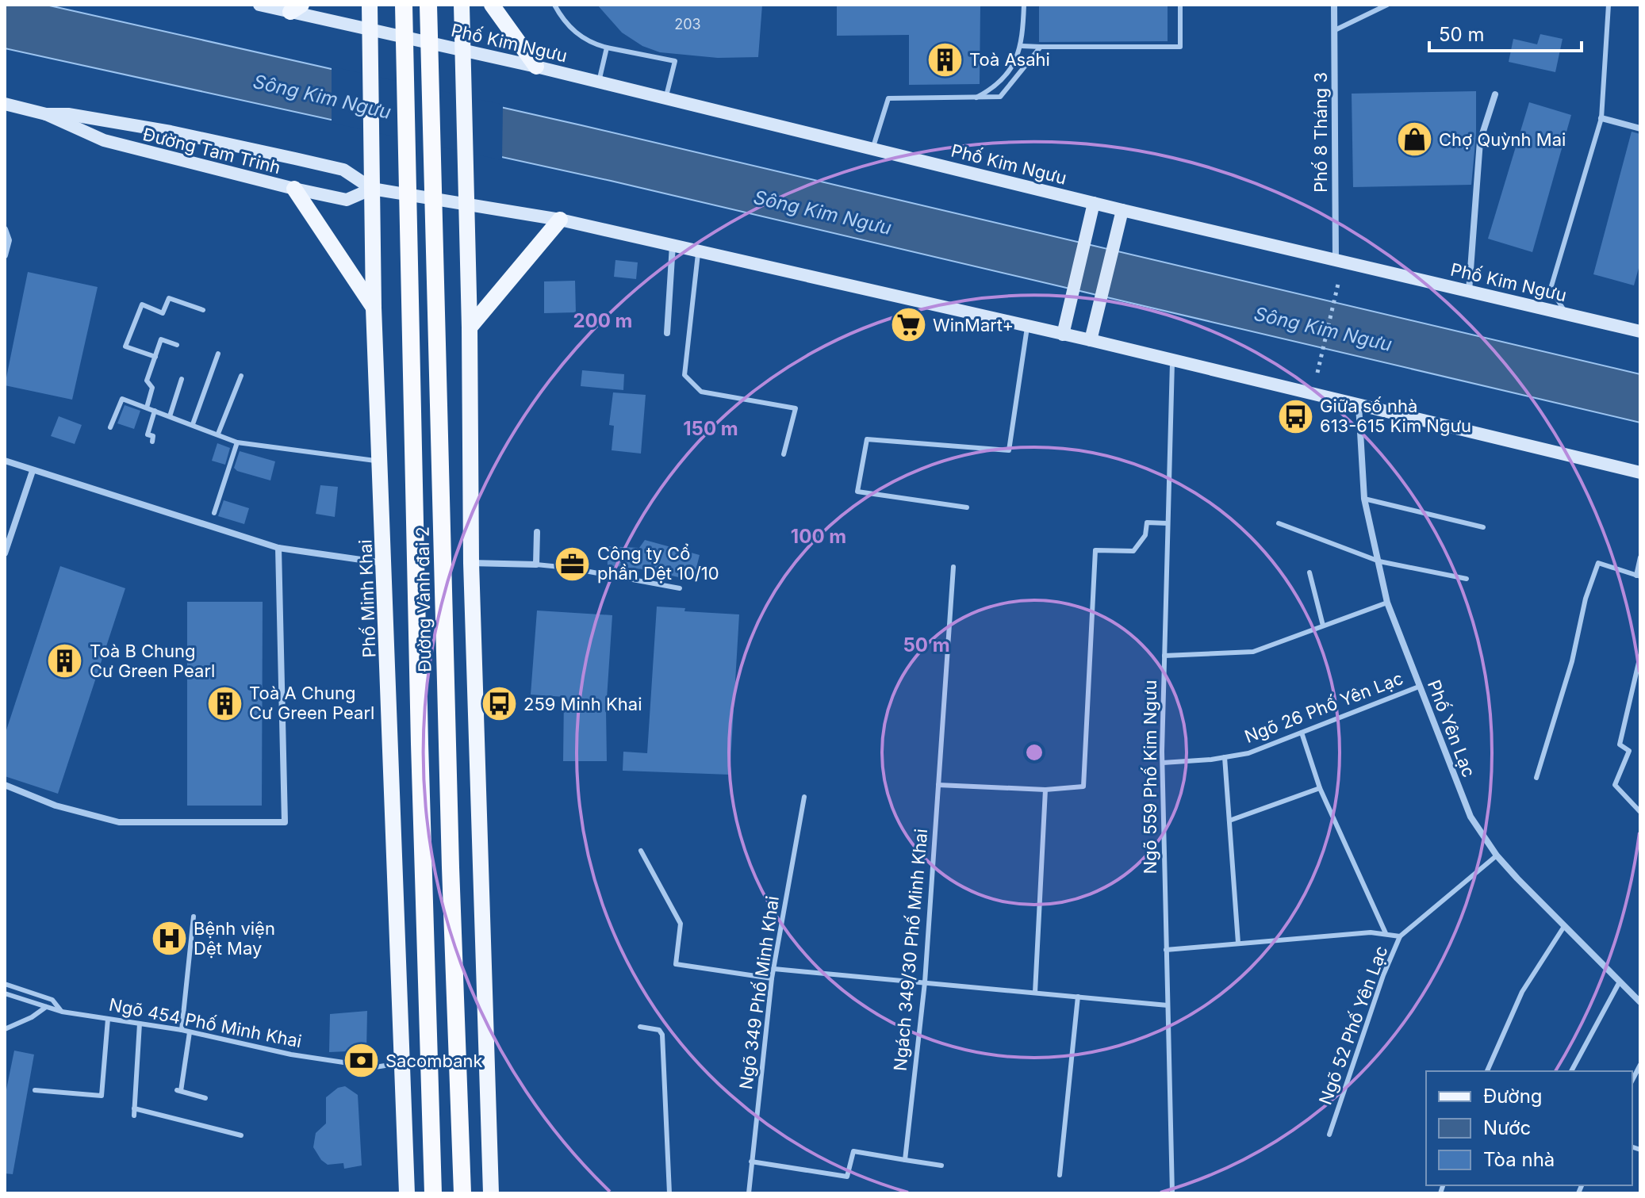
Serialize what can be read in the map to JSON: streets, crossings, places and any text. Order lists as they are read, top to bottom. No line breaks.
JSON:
{"streets":{"highway":["Đường Vành đai 2"],"main road":["Phố Kim Ngưu","Đường Tam Trinh","Phố Minh Khai"],"street":["Phố 8 Tháng 3","Phố Yên Lạc"],"lane":["Ngõ 26 Phố Yên Lạc","Ngõ 559 Phố Kim Ngưu","Ngách 349/30 Phố Minh Khai","Ngõ 349 Phố Minh Khai","Ngõ 454 Phố Minh Khai","Ngõ 52 Phố Yên Lạc"]},"crossings":[["Phố Kim Ngưu","Phố 8 Tháng 3"],["Phố Kim Ngưu","Phố Minh Khai"],["Đường Tam Trinh","Phố Minh Khai"],["Phố Minh Khai","Ngõ 454 Phố Minh Khai"],["Ngõ 26 Phố Yên Lạc","Phố Yên Lạc"],["Ngõ 26 Phố Yên Lạc","Ngõ 559 Phố Kim Ngưu"],["Phố Yên Lạc","Ngõ 52 Phố Yên Lạc"]],"water":["Sông Kim Ngưu"],"places":{"building":["Toà Asahi","Toà B Chung Cư Green Pearl","Toà A Chung Cư Green Pearl"],"shop":["Chợ Quỳnh Mai"],"supermarket":["WinMart+"],"bus stop":["Giữa số nhà 613-615 Kim Ngưu","259 Minh Khai"],"office":["Công ty Cổ phần Dệt 10/10"],"hospital":["Bệnh viện Dệt May"],"bank":["Sacombank"]},"house_numbers":["203"],"legend":["Đường","Nước","Tòa nhà"],"scale_bar":"50 m","rings":["200 m","150 m","100 m","50 m"]}
